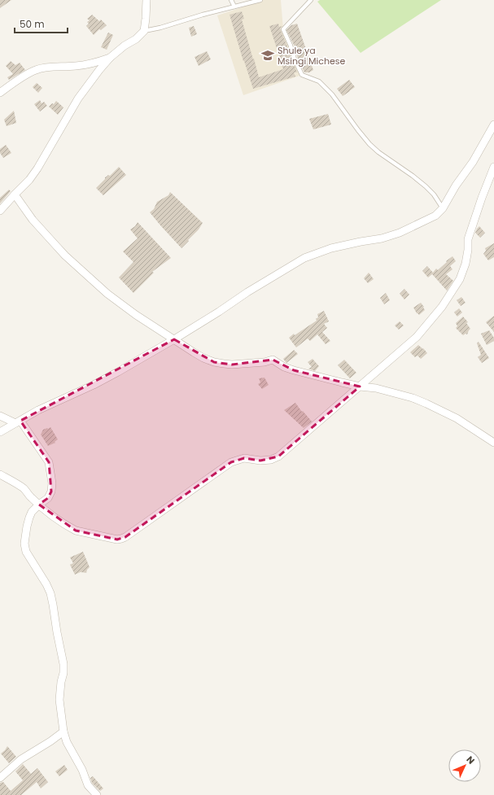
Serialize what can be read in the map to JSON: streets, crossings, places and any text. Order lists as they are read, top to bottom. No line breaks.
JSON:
{"places":{"school or university":["Shule ya Msingi Michese"]},"scale_bar":"50 m","north":"top right"}
